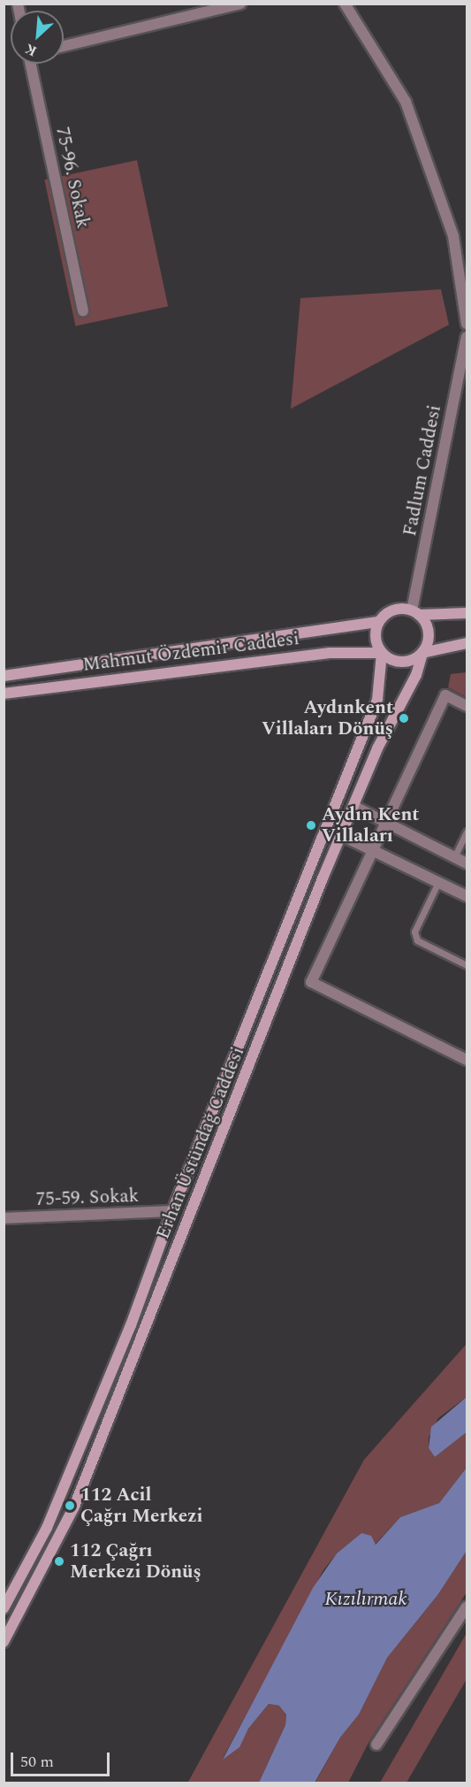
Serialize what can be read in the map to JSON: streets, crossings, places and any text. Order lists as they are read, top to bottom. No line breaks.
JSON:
{"streets":{"street":["75-96. Sokak","Fadlum Caddesi","Mahmut Özdemir Caddesi","Erhan Üstündağ Caddesi","75-59. Sokak"]},"crossings":[["Fadlum Caddesi","Mahmut Özdemir Caddesi"],["Fadlum Caddesi","Erhan Üstündağ Caddesi"],["Mahmut Özdemir Caddesi","Erhan Üstündağ Caddesi"],["Erhan Üstündağ Caddesi","75-59. Sokak"]],"water":["Kızılırmak"],"places":["Aydınkent Villaları Dönüş","Aydın Kent Villaları","112 Acil Çağrı Merkezi","112 Çağrı Merkezi Dönüş"],"scale_bar":"50 m","north":"bottom left"}
